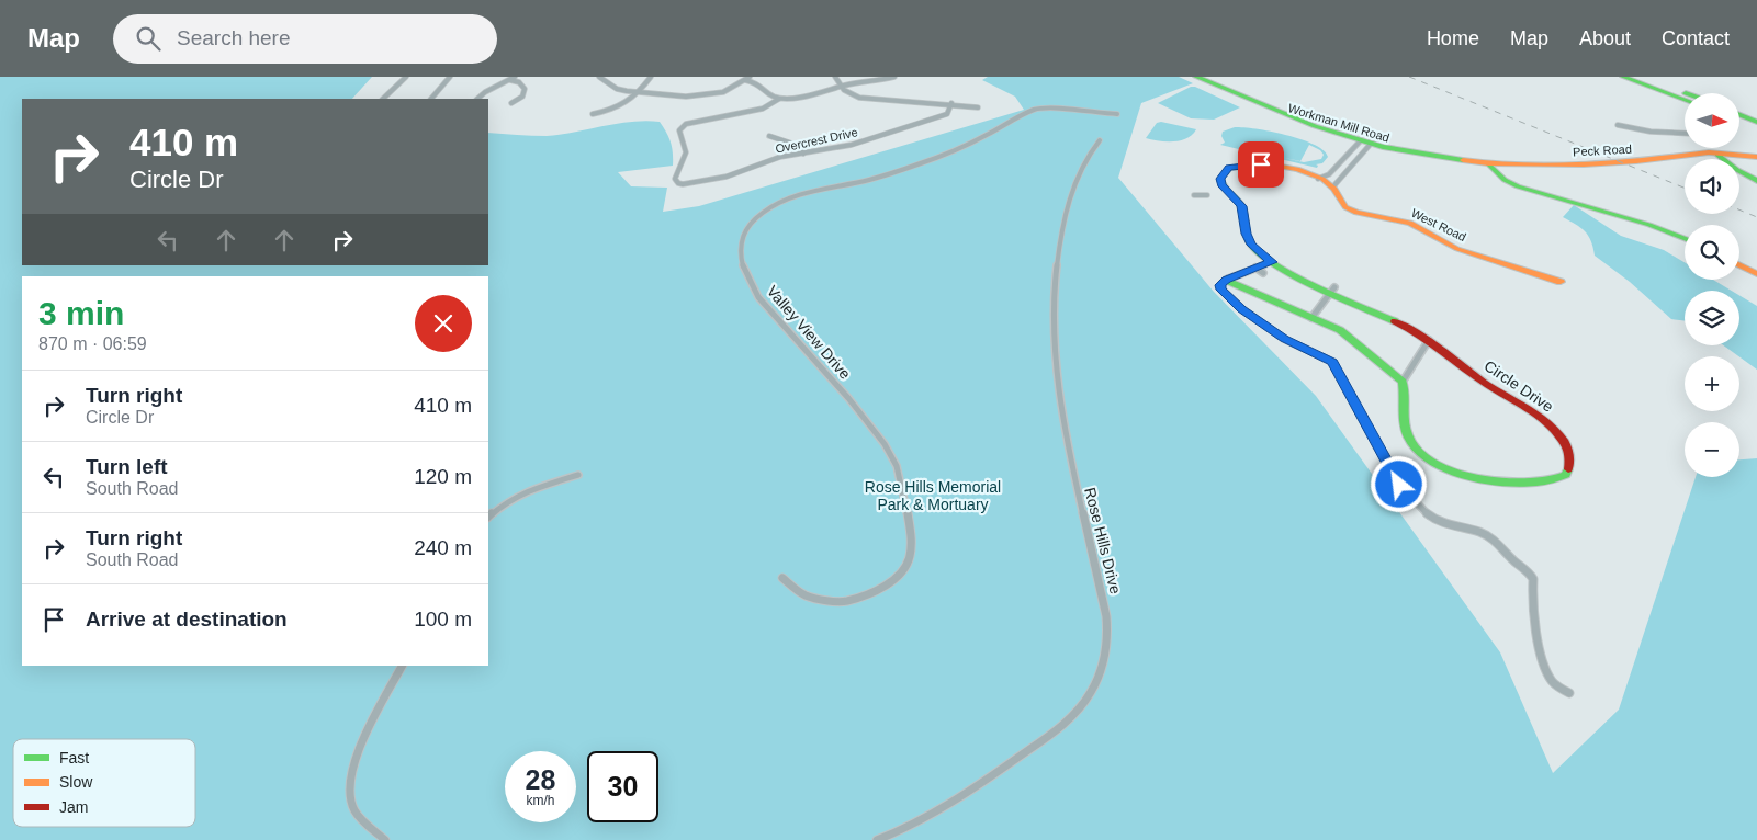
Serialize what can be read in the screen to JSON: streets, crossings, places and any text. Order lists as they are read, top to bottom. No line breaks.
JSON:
{"streets":{"main road":["Workman Mill Road","Peck Road","West Road","Circle Drive"],"street":["Overcrest Drive","Valley View Drive","Rose Hills Drive"]},"crossings":[["Workman Mill Road","Peck Road"],["West Road","Circle Drive"]],"parks":["Rose Hills Memorial Park & Mortuary"],"legend":["Fast","Slow","Jam"],"north":"right","page":{"header":"Map","search":"Search here","nav":["Home","Map","About","Contact"],"map_buttons":["+","−"],"turn":["410 m","Circle Dr"],"heading":["3 min","870 m · 06:59"],"list":[{"name":"Turn right","note":"Circle Dr","value":"410 m"},{"name":"Turn left","note":"South Road","value":"120 m"},{"name":"Turn right","note":"South Road","value":"240 m"},{"name":"Arrive at destination","value":"100 m"}],"speed":"28 km/h","limit":"30"}}
